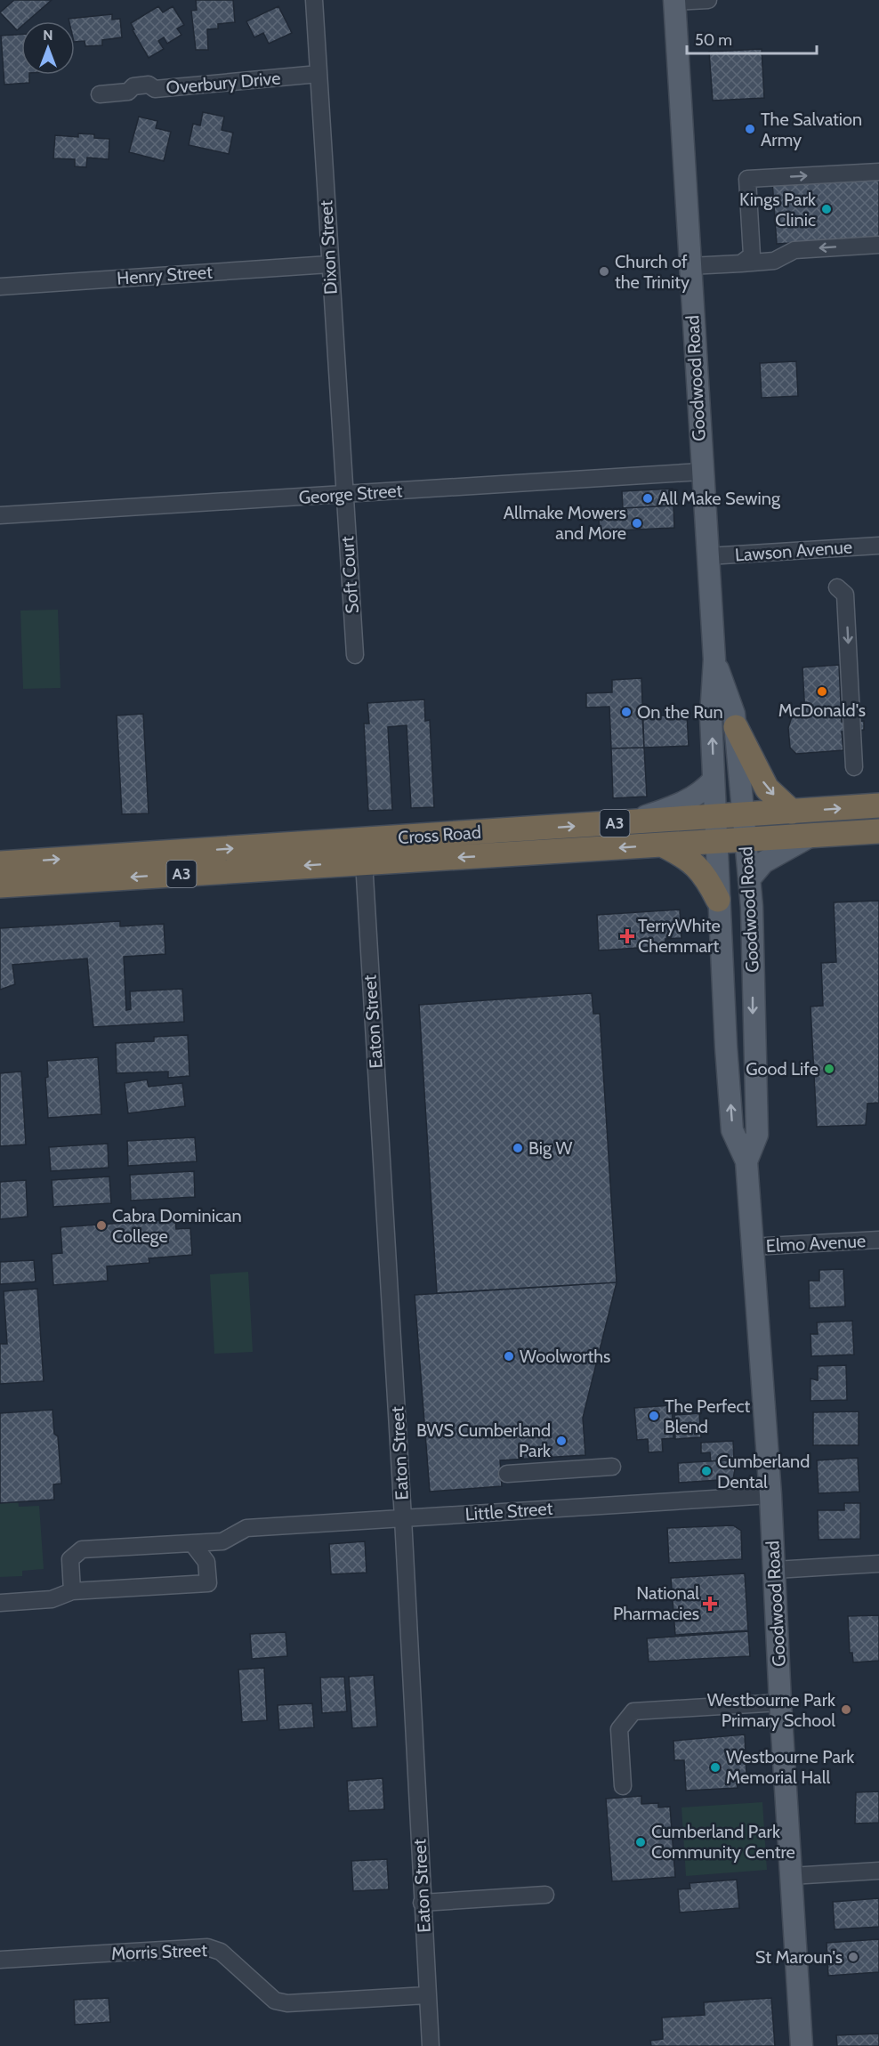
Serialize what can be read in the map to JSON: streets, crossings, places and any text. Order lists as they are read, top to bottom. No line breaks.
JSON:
{"streets":{"highway":["A3","Cross Road"],"main road":["Goodwood Road"],"street":["Overbury Drive","Dixon Street","Henry Street","George Street","Lawson Avenue","Soft Court","Eaton Street","Elmo Avenue","Little Street","Morris Street"]},"crossings":[["Overbury Drive","Dixon Street"],["Dixon Street","Henry Street"],["Dixon Street","George Street"],["Dixon Street","Soft Court"],["Goodwood Road","George Street"],["Goodwood Road","Lawson Avenue"],["Goodwood Road","Cross Road"],["Goodwood Road","Elmo Avenue"],["Goodwood Road","Little Street"],["George Street","Soft Court"],["Cross Road","Eaton Street"],["Eaton Street","Little Street"],["Eaton Street","Morris Street"]],"places":{"other":["The Salvation Army","Kings Park Clinic","Church of the Trinity","All Make Sewing","Allmake Mowers and More","McDonald's","On the Run","Good Life","Big W","Cabra Dominican College","Woolworths","The Perfect Blend","BWS Cumberland Park","Cumberland Dental","Westbourne Park Primary School","Westbourne Park Memorial Hall","Cumberland Park Community Centre","St Maroun's"],"health":["TerryWhite Chemmart","National Pharmacies"]},"scale_bar":"50 m","north":"top"}
